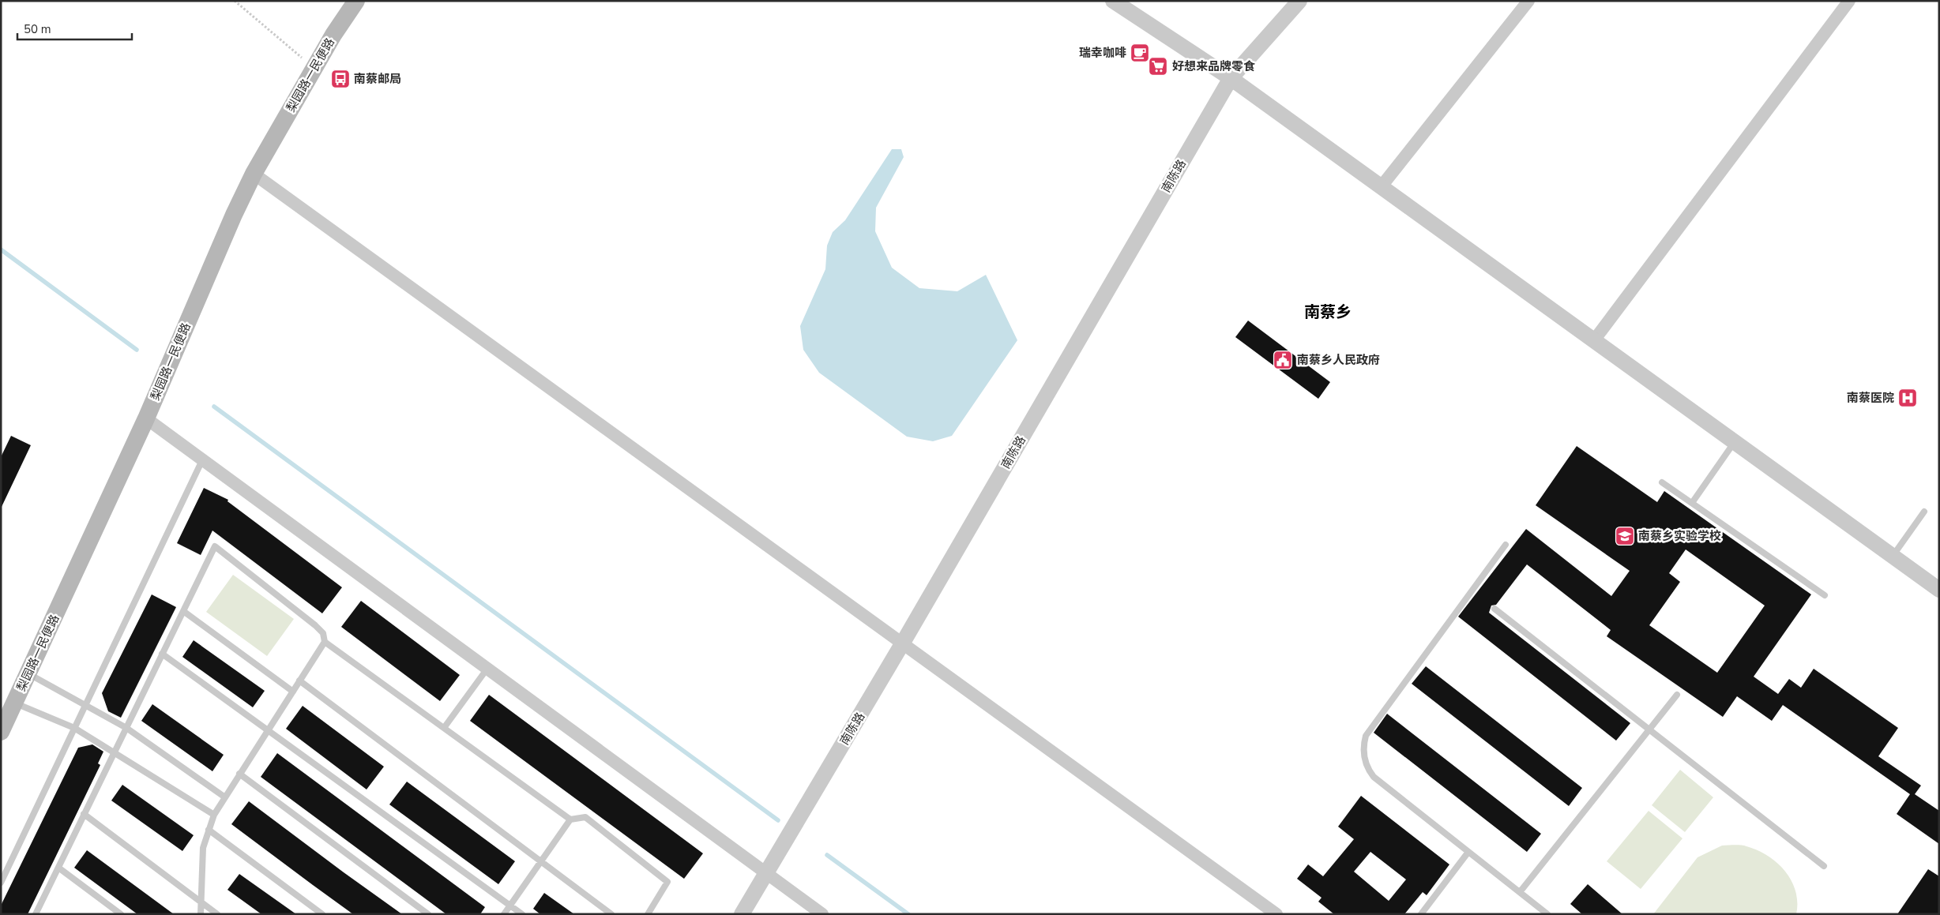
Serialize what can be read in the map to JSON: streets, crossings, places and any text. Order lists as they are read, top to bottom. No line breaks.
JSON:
{"streets":{"main road":["梨园路一民便路"],"street":["南陈路"]},"districts":["南蔡乡"],"places":{"cafe":["瑞幸咖啡"],"supermarket":["好想来品牌零食"],"bus stop":["南蔡邮局"],"public building":["南蔡乡人民政府"],"hospital":["南蔡医院"],"school or university":["南蔡乡实验学校"]},"scale_bar":"50 m"}
